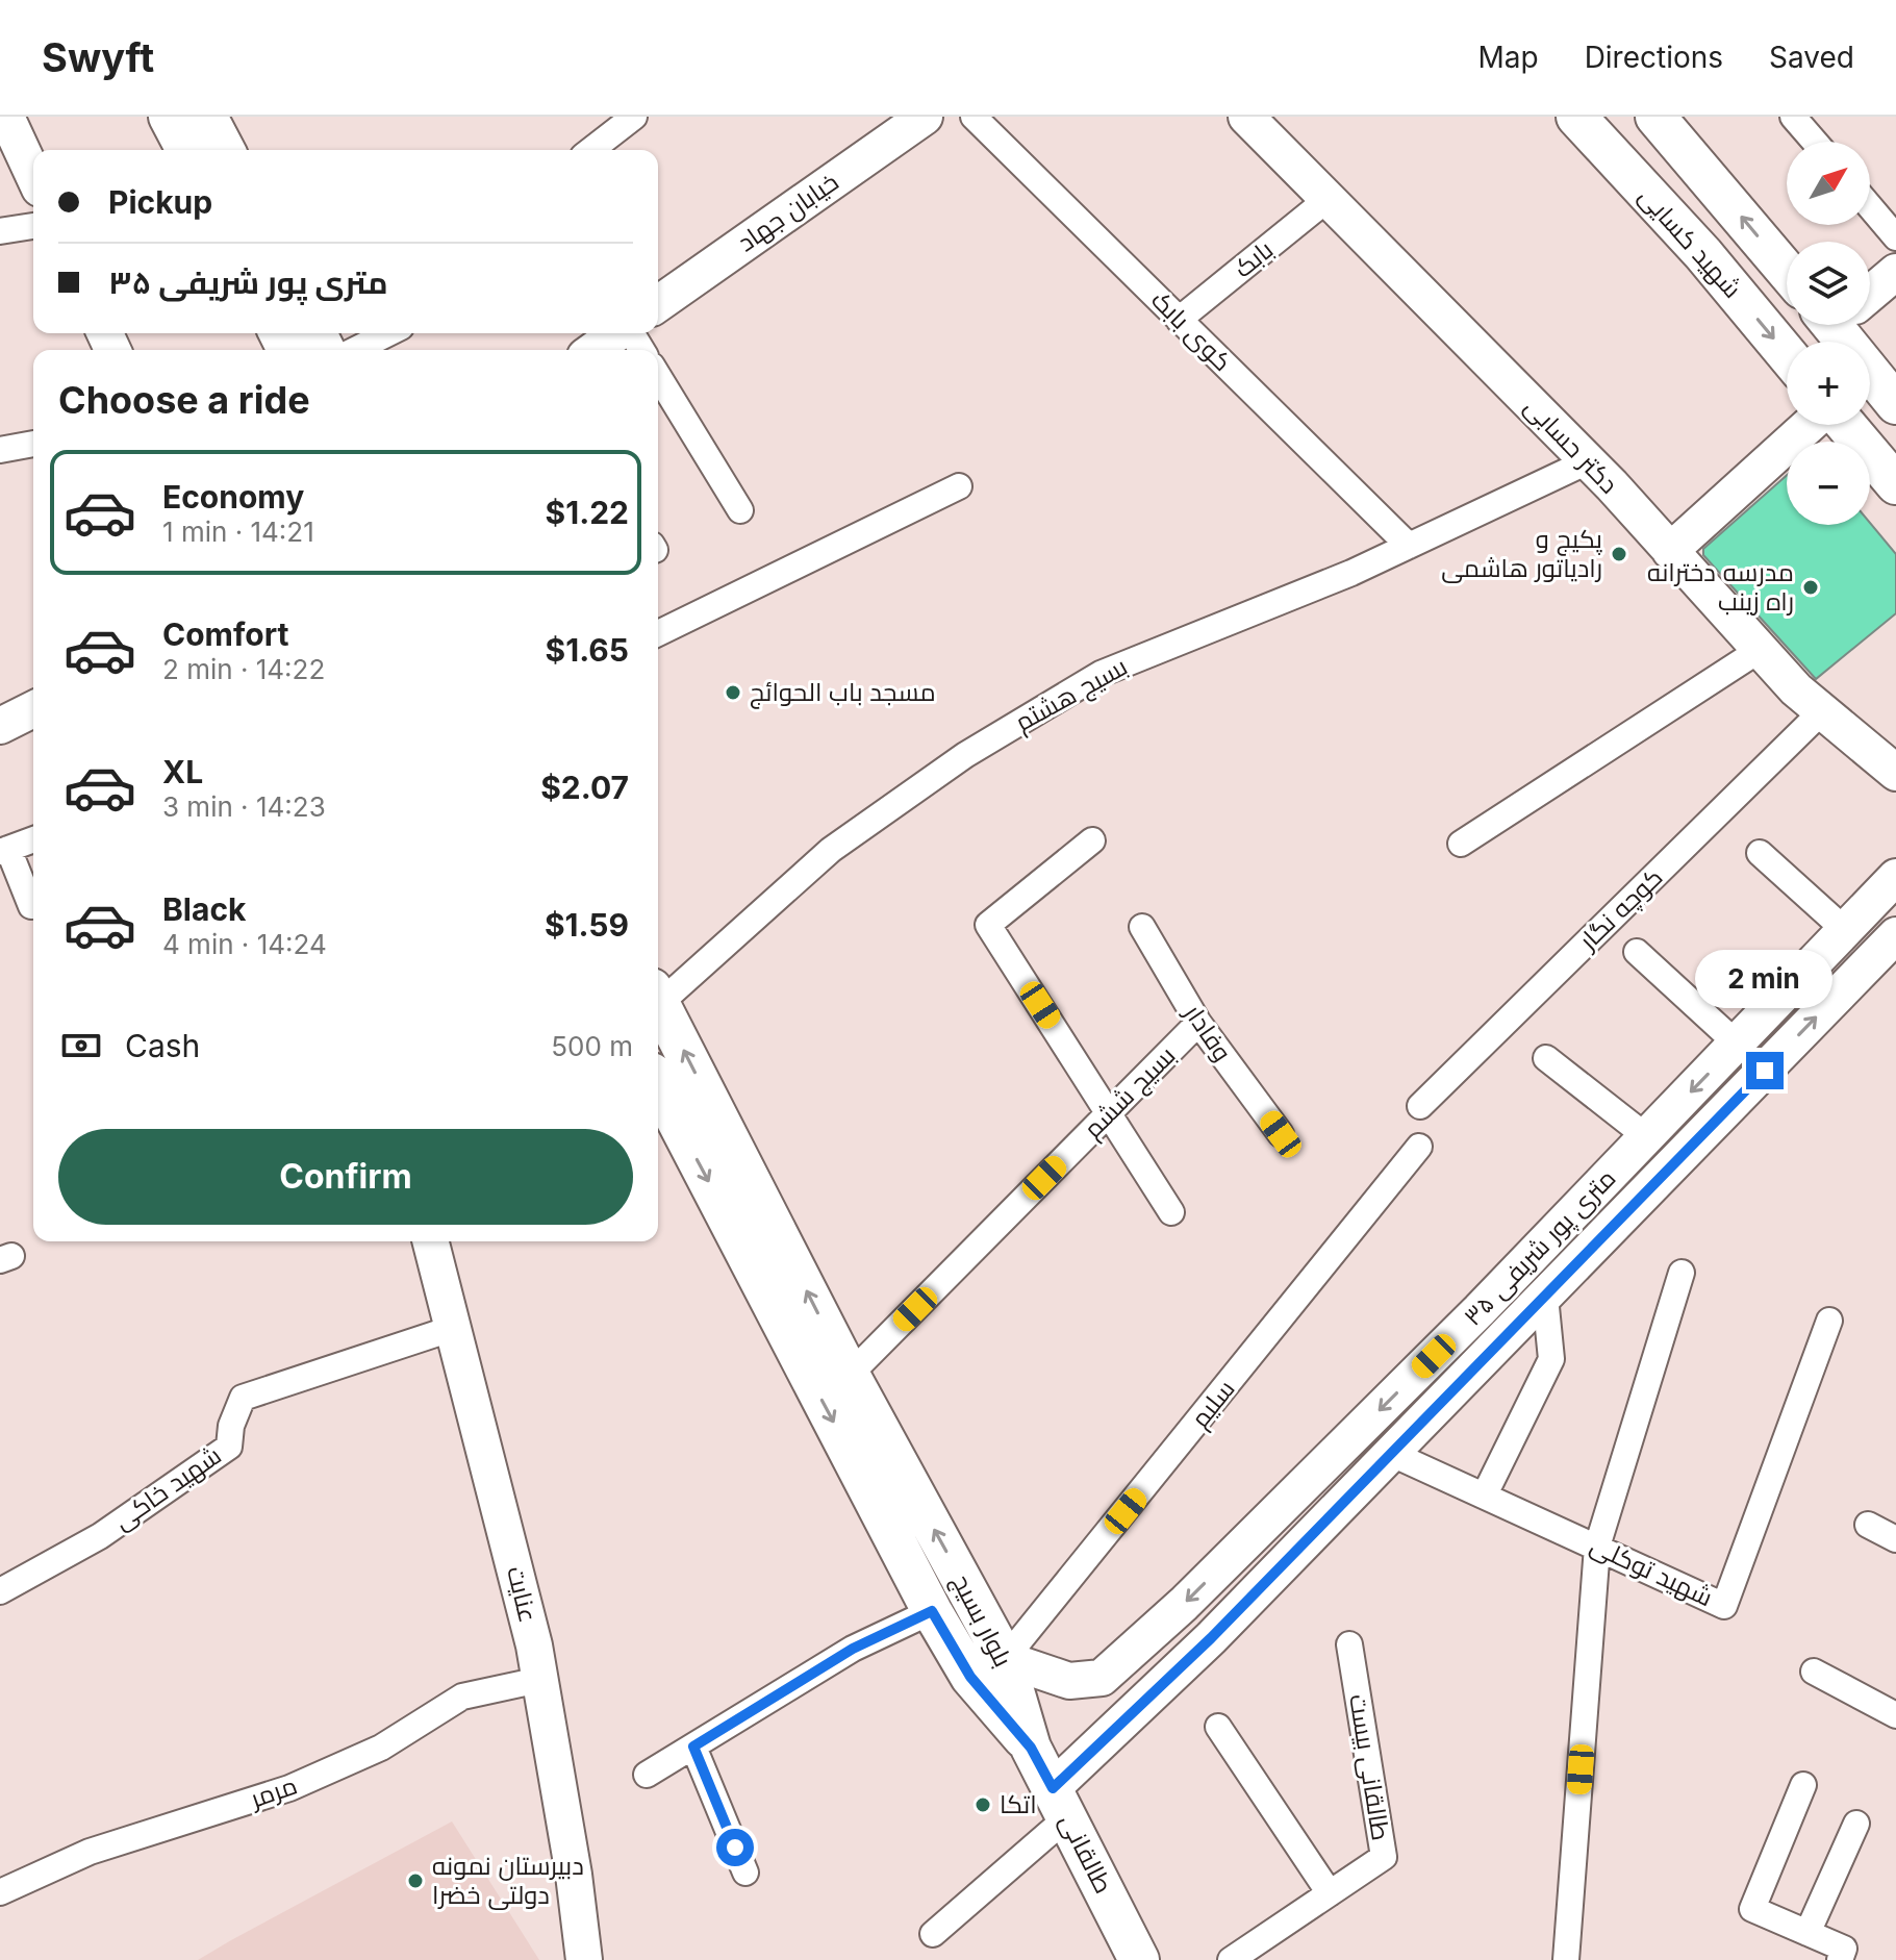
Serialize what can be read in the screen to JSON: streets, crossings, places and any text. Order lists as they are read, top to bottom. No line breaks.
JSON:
{"streets":{"main road":["شهید کسایی","بلوار بسیج","طالقانی"],"street":["خیابان جهاد","بابک","کوی بابک","دکتر حسابی","بسیج هشتم","کوچه نگار","وفادار","بسیج ششم","۳۵ متری پور شریفی","سلیم","شهید خاکی","شهید توکلی","عنایت","طالقانی بیست","مرمر"]},"crossings":[["بابک","کوی بابک"],["بابک","دکتر حسابی"],["کوی بابک","بسیج هشتم"],["دکتر حسابی","بسیج هشتم"],["دکتر حسابی","کوچه نگار"],["وفادار","بسیج ششم"],["بسیج ششم","بلوار بسیج"],["۳۵ متری پور شریفی","سلیم"],["۳۵ متری پور شریفی","شهید توکلی"],["۳۵ متری پور شریفی","بلوار بسیج"],["۳۵ متری پور شریفی","طالقانی"],["سلیم","بلوار بسیج"],["شهید خاکی","عنایت"],["عنایت","مرمر"],["بلوار بسیج","طالقانی"]],"places":["پکیج و رادیاتور هاشمی","مدرسه دخترانه راه زینب","مسجد باب الحوائج","اتکا","دبیرستان نمونه دولتی خضرا"],"north":"top right","page":{"header":"Swyft","nav":["Map","Directions","Saved"],"map_buttons":["+","−"],"banner":["Pickup","۳۵ متری پور شریفی"],"heading":"Choose a ride","list":[{"name":"Economy","note":"1 min · 14:21","value":"$1.22"},{"name":"Comfort","note":"2 min · 14:22","value":"$1.65"},{"name":"XL","note":"3 min · 14:23","value":"$2.07"},{"name":"Black","note":"4 min · 14:24","value":"$1.59"}],"bubble":"2 min","pay":["Cash","500 m"],"buttons":"Confirm"}}
